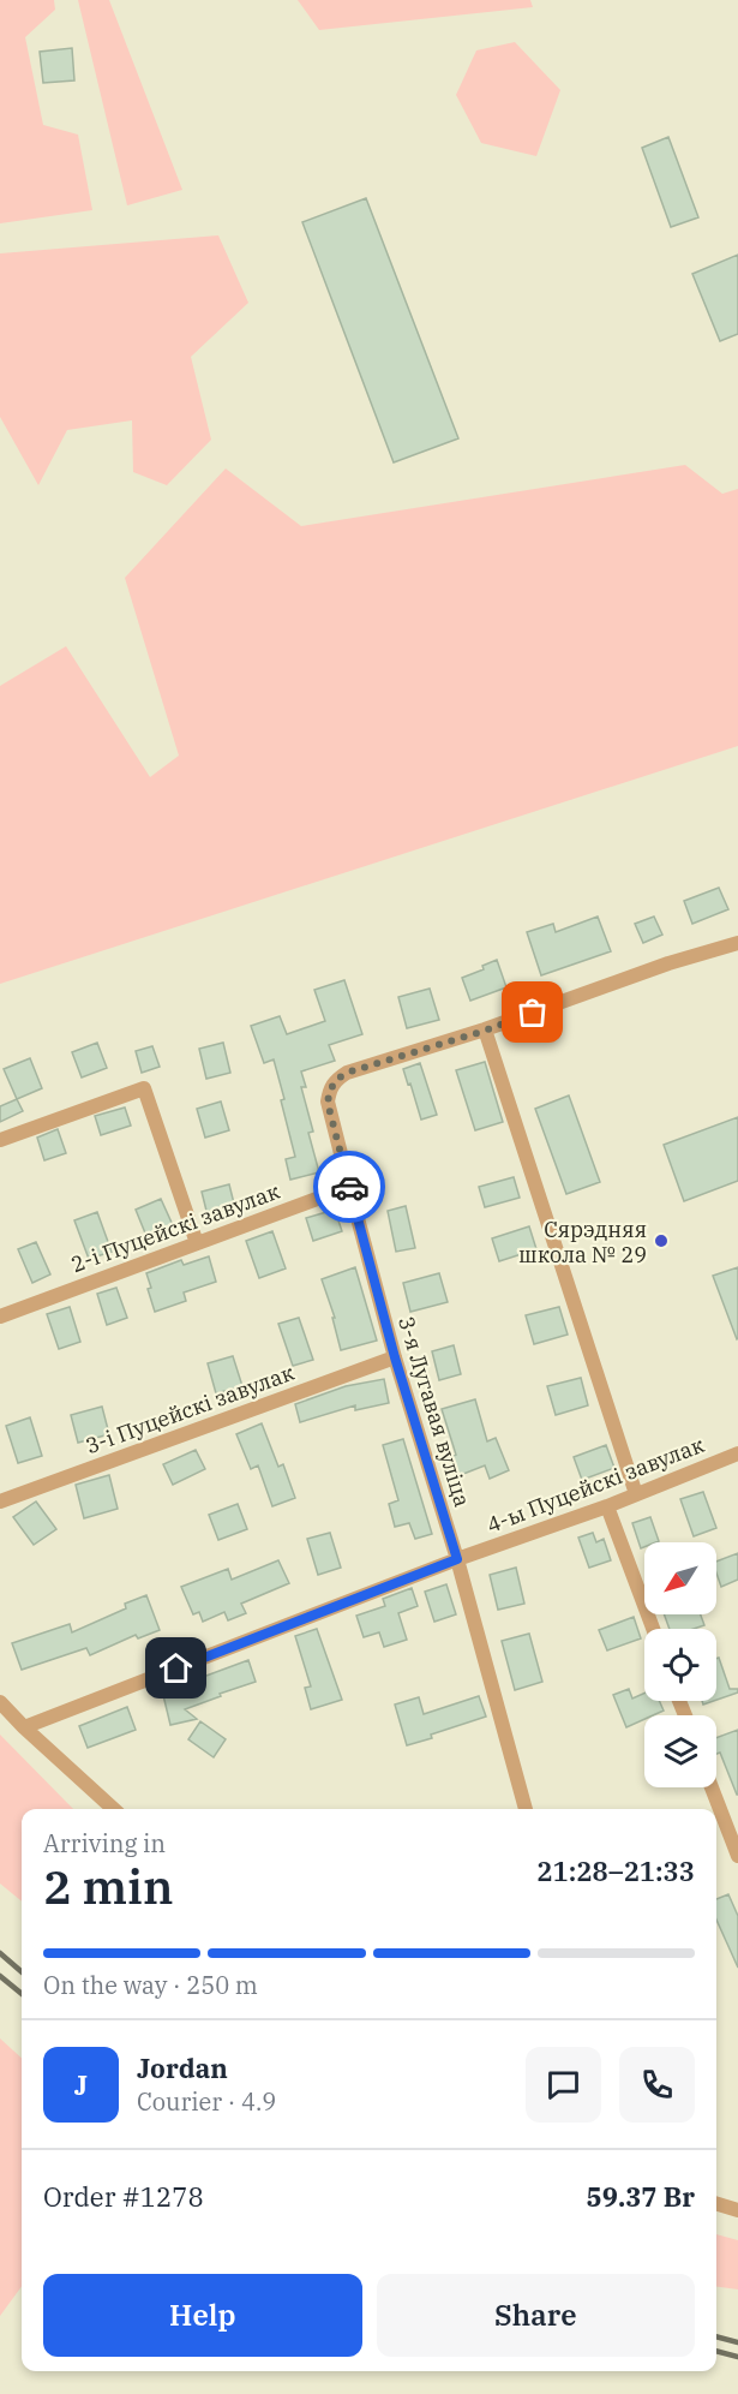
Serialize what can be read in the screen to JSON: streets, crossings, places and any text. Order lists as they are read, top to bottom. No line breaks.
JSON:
{"streets":{"street":["2-і Пуцейскі завулак","3-і Пуцейскі завулак","3-я Лугавая вуліца","4-ы Пуцейскі завулак"]},"crossings":[["2-і Пуцейскі завулак","3-я Лугавая вуліца"],["3-і Пуцейскі завулак","3-я Лугавая вуліца"],["3-я Лугавая вуліца","4-ы Пуцейскі завулак"]],"places":["Сярэдняя школа № 29"],"north":"bottom left","page":{"heading":["2 min","Arriving in","21:28–21:33"],"panel":["Jordan","Courier · 4.9","Order #1278","59.37 Br"],"bar":"On the way · 250 m","round":"J","buttons":["Help","Share"]}}
